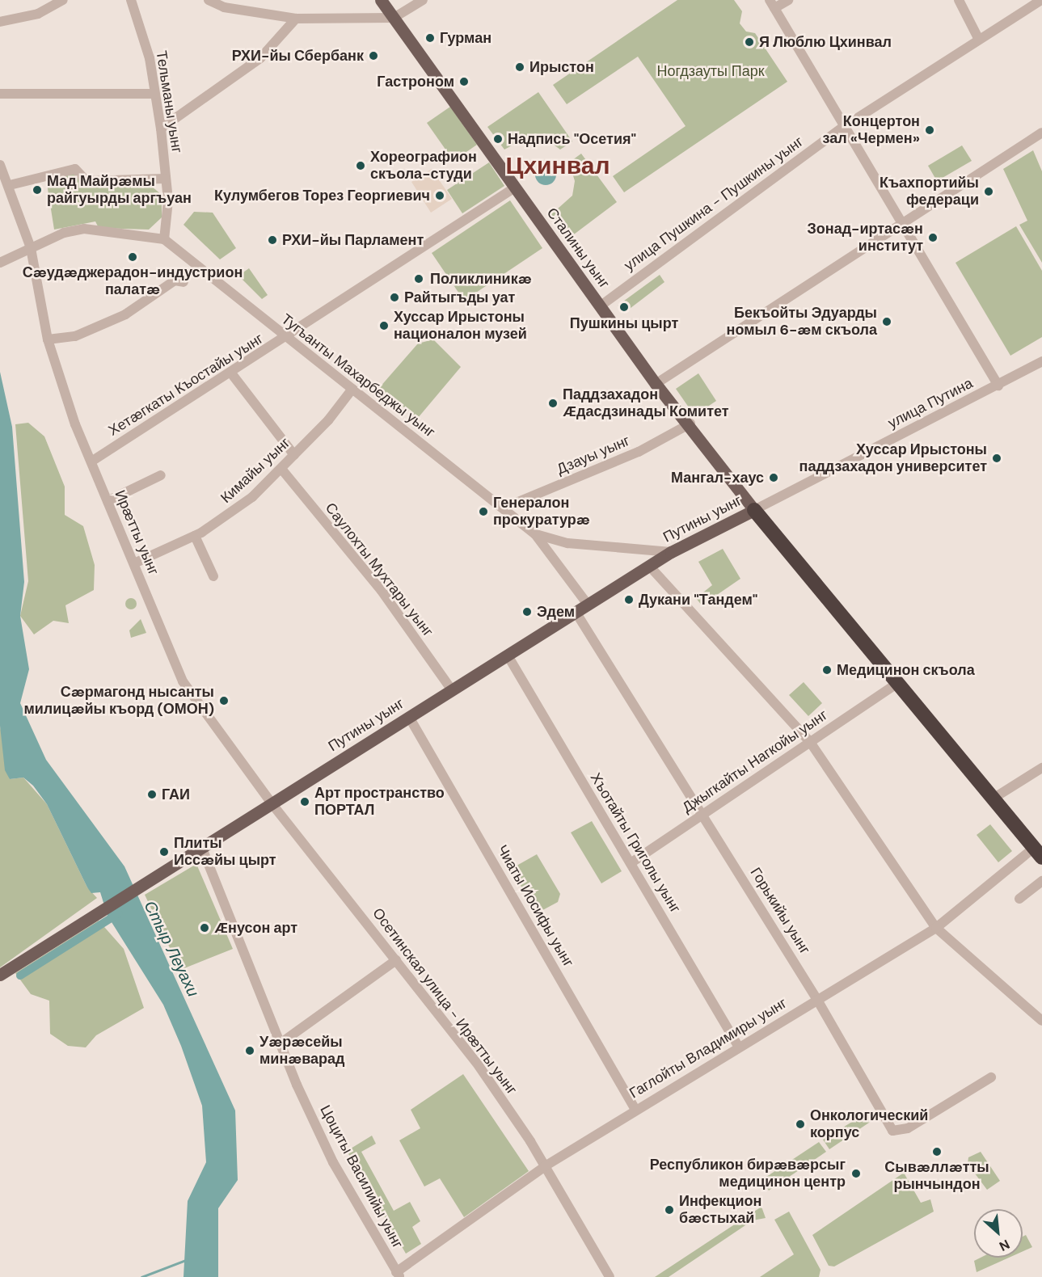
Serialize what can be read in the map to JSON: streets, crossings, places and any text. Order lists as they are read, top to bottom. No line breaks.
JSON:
{"streets":{"main road":["Сталины уынг","Путины уынг"],"street":["Тельманы уынг","улица Пушкина - Пушкины уынг","Тугъанты Махарбеджы уынг","Хетæгкаты Къостайы уынг","улица Путина","Дзауы уынг","Кимайы уынг","Ирæтты уынг","Саулохты Мухтары уынг","Джыгкайты Нагкойы уынг","Хъотайты Григолы уынг","Чиаты Иосифы уынг","Горькийы уынг","Осетинская улица - Ирæтты уынг","Гаглойты Владимиры уынг","Цоциты Василийы уынг"]},"crossings":[["Тельманы уынг","Тугъанты Махарбеджы уынг"],["улица Пушкина - Пушкины уынг","Сталины уынг"],["Сталины уынг","Хетæгкаты Къостайы уынг"],["Сталины уынг","улица Путина"],["Сталины уынг","Дзауы уынг"],["Сталины уынг","Путины уынг"],["Тугъанты Махарбеджы уынг","Хетæгкаты Къостайы уынг"],["Тугъанты Махарбеджы уынг","Дзауы уынг"],["Тугъанты Махарбеджы уынг","Кимайы уынг"],["Тугъанты Махарбеджы уынг","Путины уынг"],["Хетæгкаты Къостайы уынг","Ирæтты уынг"],["улица Путина","Путины уынг"],["Кимайы уынг","Ирæтты уынг"],["Кимайы уынг","Саулохты Мухтары уынг"],["Путины уынг","Ирæтты уынг"],["Путины уынг","Саулохты Мухтары уынг"],["Путины уынг","Хъотайты Григолы уынг"],["Путины уынг","Чиаты Иосифы уынг"],["Путины уынг","Горькийы уынг"],["Путины уынг","Осетинская улица - Ирæтты уынг"],["Путины уынг","Цоциты Василийы уынг"],["Ирæтты уынг","Осетинская улица - Ирæтты уынг"],["Джыгкайты Нагкойы уынг","Хъотайты Григолы уынг"],["Джыгкайты Нагкойы уынг","Горькийы уынг"],["Хъотайты Григолы уынг","Гаглойты Владимиры уынг"],["Чиаты Иосифы уынг","Гаглойты Владимиры уынг"],["Горькийы уынг","Гаглойты Владимиры уынг"],["Осетинская улица - Ирæтты уынг","Гаглойты Владимиры уынг"],["Гаглойты Владимиры уынг","Цоциты Василийы уынг"]],"districts":["Цхинвал"],"water":["Стыр Леуахи"],"parks":["Ногдзауты Парк"],"places":["Гурман","Я Люблю Цхинвал","РХИ-йы Сбербанк","Ирыстон","Гастроном","Концертон зал «Чермен»","Надпись \"Осетия\"","Хореографион скъола-студи","Мад Майрæмы райгуырды аргъуан","Къахпортийы федераци","Кулумбегов Торез Георгиевич","Зонад-иртасæн институт","РХИ-йы Парламент","Сæудæджерадон-индустрион палатæ","Поликлиникæ","Райтыгъды уат","Пушкины цырт","Бекъойты Эдуарды номыл 6-æм скъола","Хуссар Ирыстоны националон музей","Паддзахадон Æдасдзинады Комитет","Хуссар Ирыстоны паддзахадон университет","Мангал-хаус","Генералон прокуратурæ","Дукани \"Тандем\"","Эдем","Медицинон скъола","Сæрмагонд нысанты милицæйы къорд (ОМОН)","ГАИ","Арт пространство ПОРТАЛ","Плиты Иссæйы цырт","Æнусон арт","Уæрæсейы минæварад","Онкологический корпус","Сывæллæтты рынчындон","Республикон бирæвæрсыг медицинон центр","Инфекцион бæстыхай"],"north":"bottom right"}
